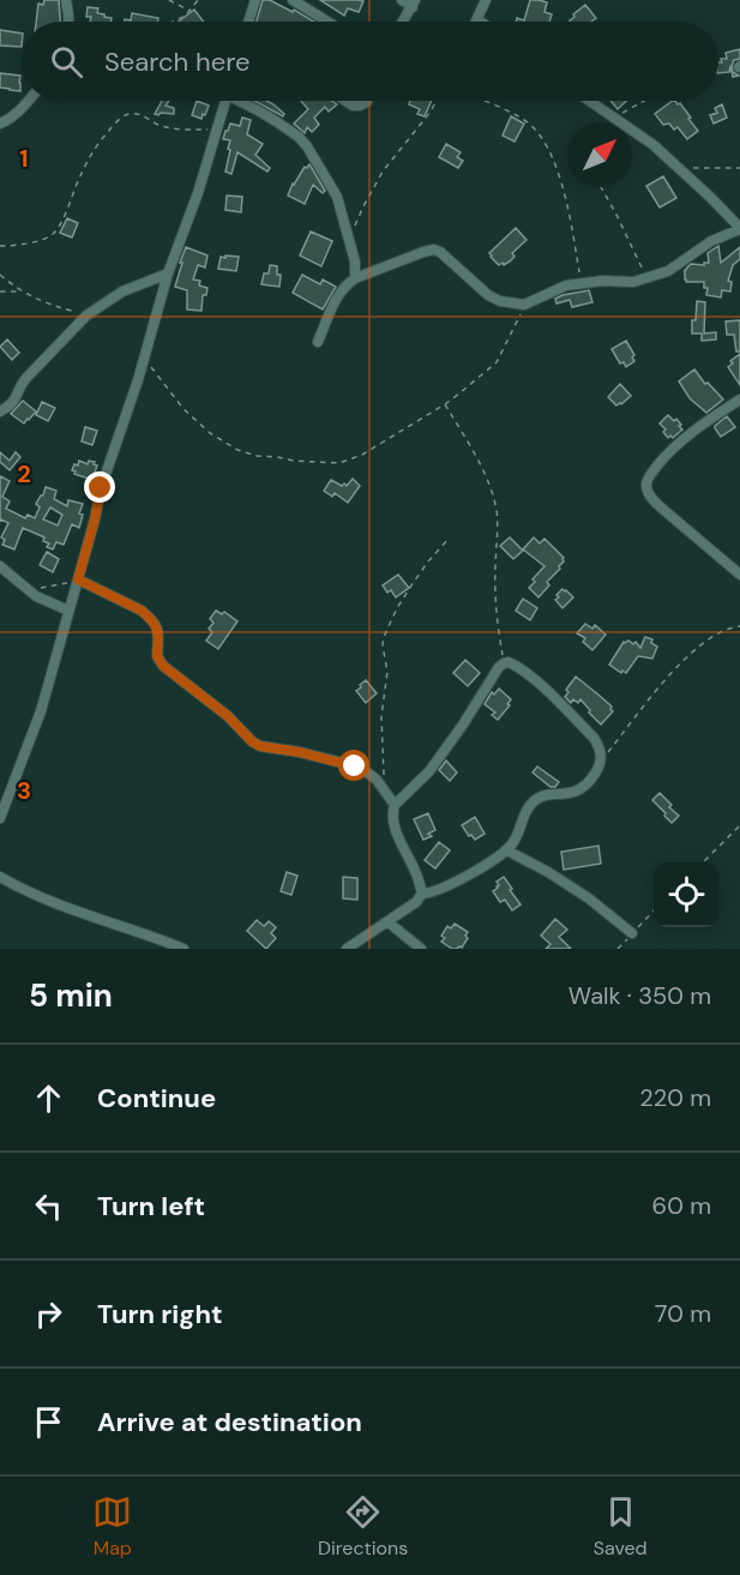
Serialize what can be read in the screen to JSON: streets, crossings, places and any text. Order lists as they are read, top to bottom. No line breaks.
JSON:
{"north":"top right","page":{"search":"Search here","heading":["5 min","Walk · 350 m"],"list":[["Continue","220 m"],["Turn left","60 m"],["Turn right","70 m"],"Arrive at destination"],"nav":["Map","Directions","Saved"]},"grid":{"rows":["1","2","3"]}}
